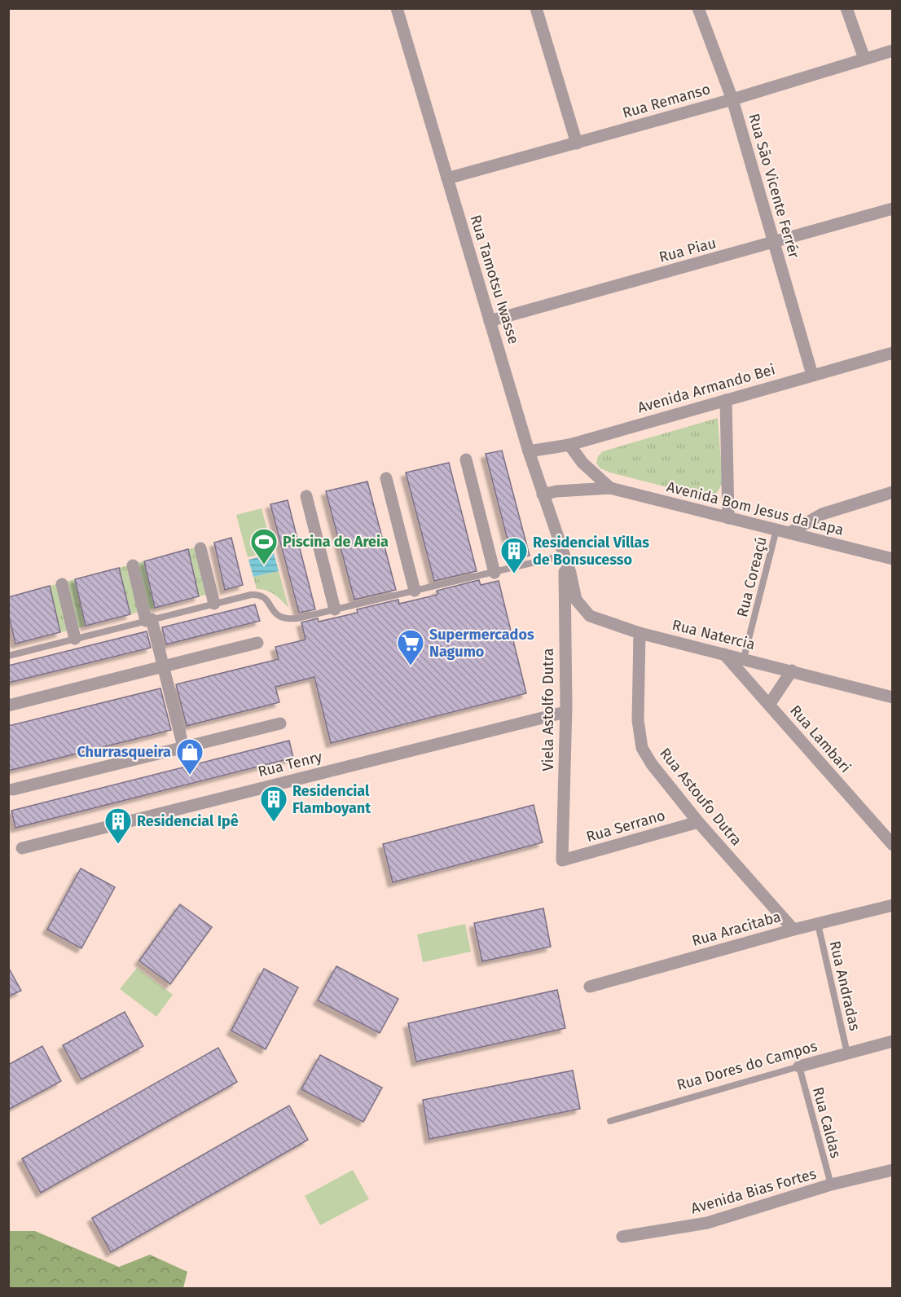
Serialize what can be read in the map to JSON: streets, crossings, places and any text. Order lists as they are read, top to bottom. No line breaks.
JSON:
{"streets":{"street":["Rua Remanso","Rua São Vicente Ferrér","Rua Piau","Rua Tamotsu Iwasse","Avenida Armando Bei","Avenida Bom Jesus da Lapa","Rua Natercia","Viela Astolfo Dutra","Rua Lambari","Rua Tenry","Rua Astoufo Dutra","Rua Serrano","Rua Aracitaba","Rua Dores do Campos","Avenida Bias Fortes"],"lane":["Rua Coreaçú","Rua Andradas","Rua Caldas"]},"crossings":[["Rua Remanso","Rua São Vicente Ferrér"],["Rua Remanso","Rua Tamotsu Iwasse"],["Rua São Vicente Ferrér","Rua Piau"],["Rua São Vicente Ferrér","Avenida Armando Bei"],["Rua Piau","Rua Tamotsu Iwasse"],["Rua Tamotsu Iwasse","Avenida Armando Bei"],["Rua Tamotsu Iwasse","Avenida Bom Jesus da Lapa"],["Rua Tamotsu Iwasse","Rua Natercia"],["Rua Tamotsu Iwasse","Viela Astolfo Dutra"],["Avenida Armando Bei","Avenida Bom Jesus da Lapa"],["Avenida Bom Jesus da Lapa","Rua Coreaçú"],["Rua Coreaçú","Rua Natercia"],["Rua Natercia","Viela Astolfo Dutra"],["Rua Natercia","Rua Lambari"],["Rua Natercia","Rua Astoufo Dutra"],["Viela Astolfo Dutra","Rua Tenry"],["Viela Astolfo Dutra","Rua Serrano"],["Rua Astoufo Dutra","Rua Serrano"],["Rua Astoufo Dutra","Rua Aracitaba"],["Rua Aracitaba","Rua Andradas"],["Rua Andradas","Rua Dores do Campos"],["Rua Dores do Campos","Rua Caldas"],["Rua Caldas","Avenida Bias Fortes"]],"places":{"sports":["Piscina de Areia"],"building":["Residencial Villas de Bonsucesso","Residencial Flamboyant","Residencial Ipê"],"supermarket":["Supermercados Nagumo"],"shop":["Churrasqueira"]}}
